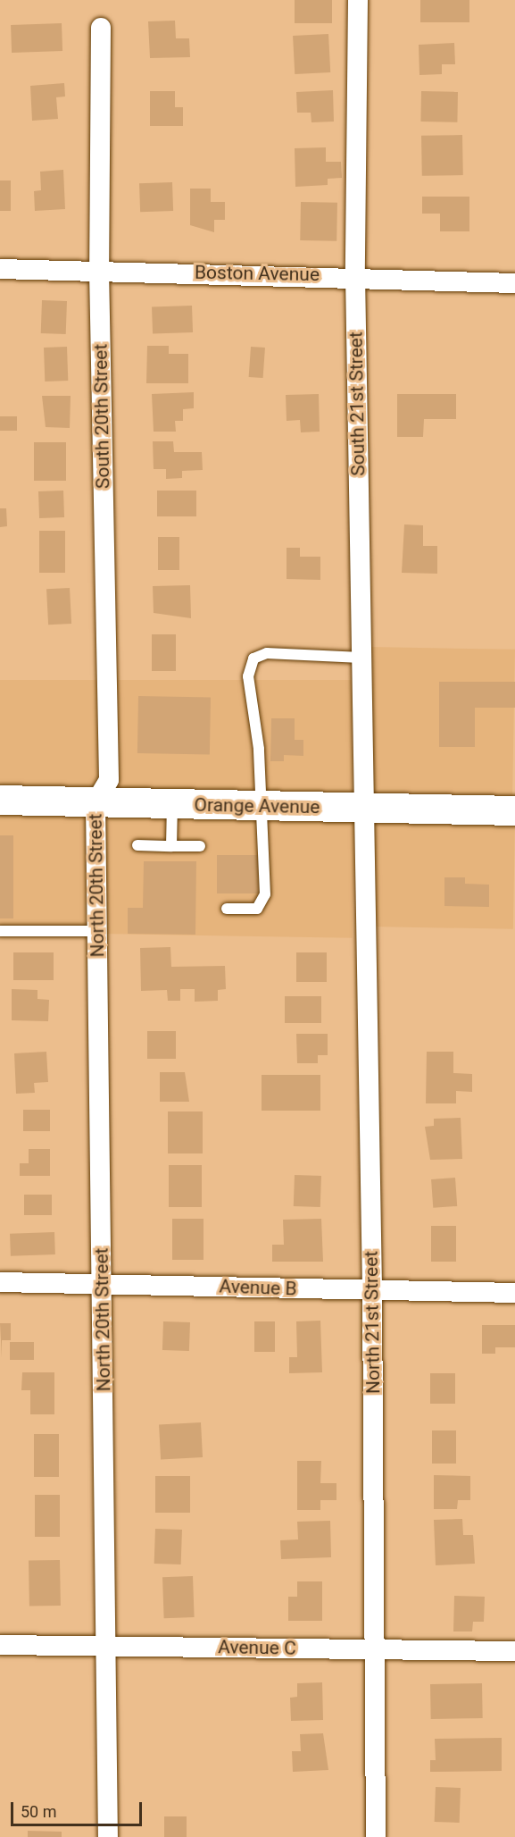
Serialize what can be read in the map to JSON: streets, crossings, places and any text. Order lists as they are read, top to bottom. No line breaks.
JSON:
{"streets":{"main road":["Orange Avenue"],"street":["Boston Avenue","South 21st Street","South 20th Street","North 20th Street","Avenue B","North 21st Street","Avenue C"]},"crossings":[["Boston Avenue","South 21st Street"],["Boston Avenue","South 20th Street"],["South 21st Street","Orange Avenue"],["South 21st Street","North 21st Street"],["South 20th Street","Orange Avenue"],["South 20th Street","North 20th Street"],["Orange Avenue","North 20th Street"],["Orange Avenue","North 21st Street"],["North 20th Street","Avenue B"],["North 20th Street","Avenue C"],["Avenue B","North 21st Street"],["North 21st Street","Avenue C"]],"scale_bar":"50 m"}
